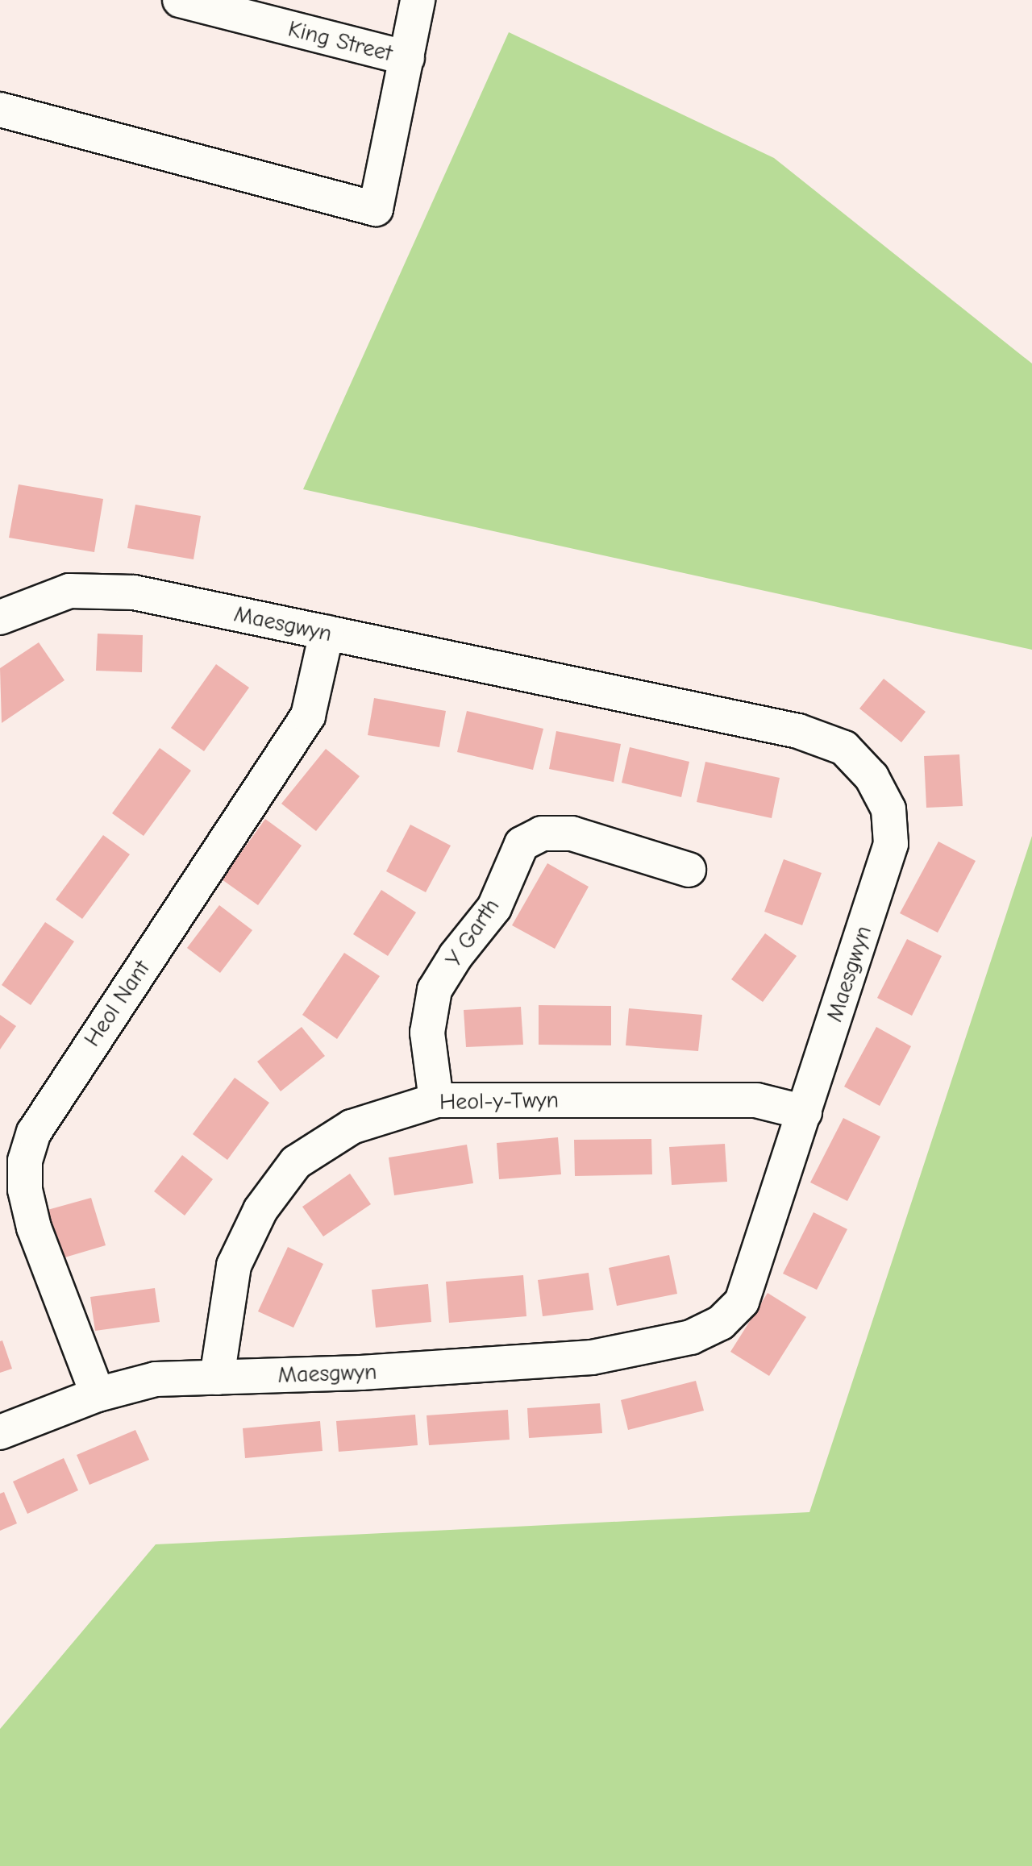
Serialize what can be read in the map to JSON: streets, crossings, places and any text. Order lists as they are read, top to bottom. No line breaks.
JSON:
{"streets":{"street":["King Street","Maesgwyn","Y Garth","Heol Nant","Heol-y-Twyn"]},"crossings":[["Maesgwyn","Heol Nant"],["Maesgwyn","Heol-y-Twyn"],["Y Garth","Heol-y-Twyn"]]}
